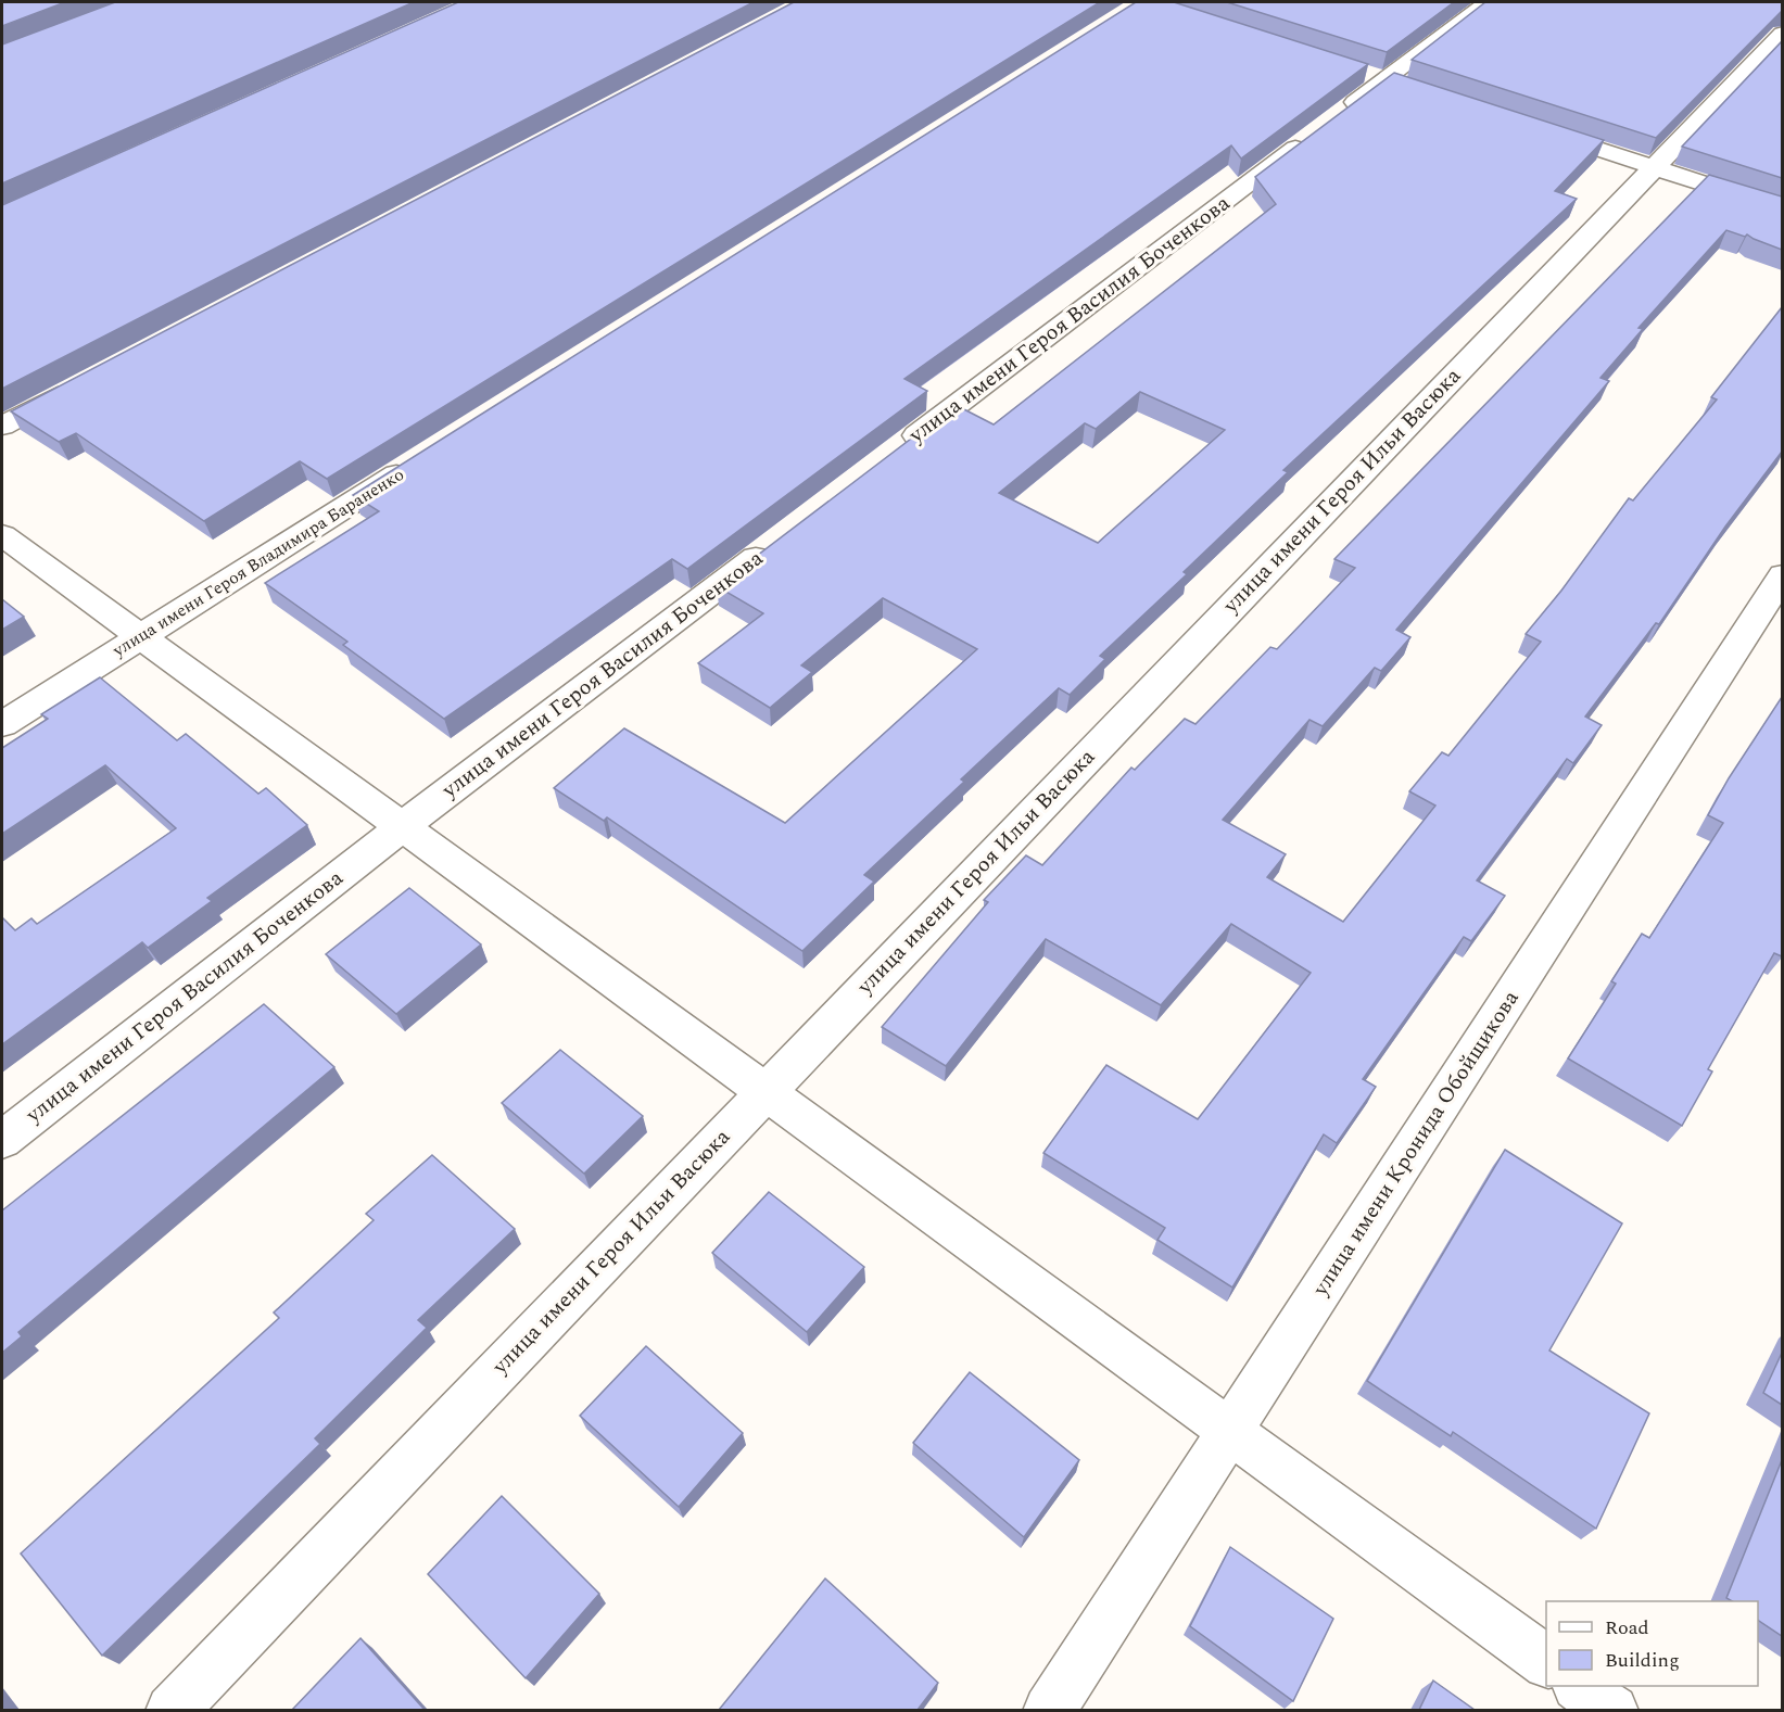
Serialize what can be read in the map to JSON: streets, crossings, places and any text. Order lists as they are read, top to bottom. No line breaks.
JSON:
{"streets":{"street":["улица имени Героя Василия Боченкова","улица имени Героя Ильи Васюка","улица имени Героя Владимира Бараненко","улица имени Кронида Обойщикова"]},"legend":["Road","Building"]}
